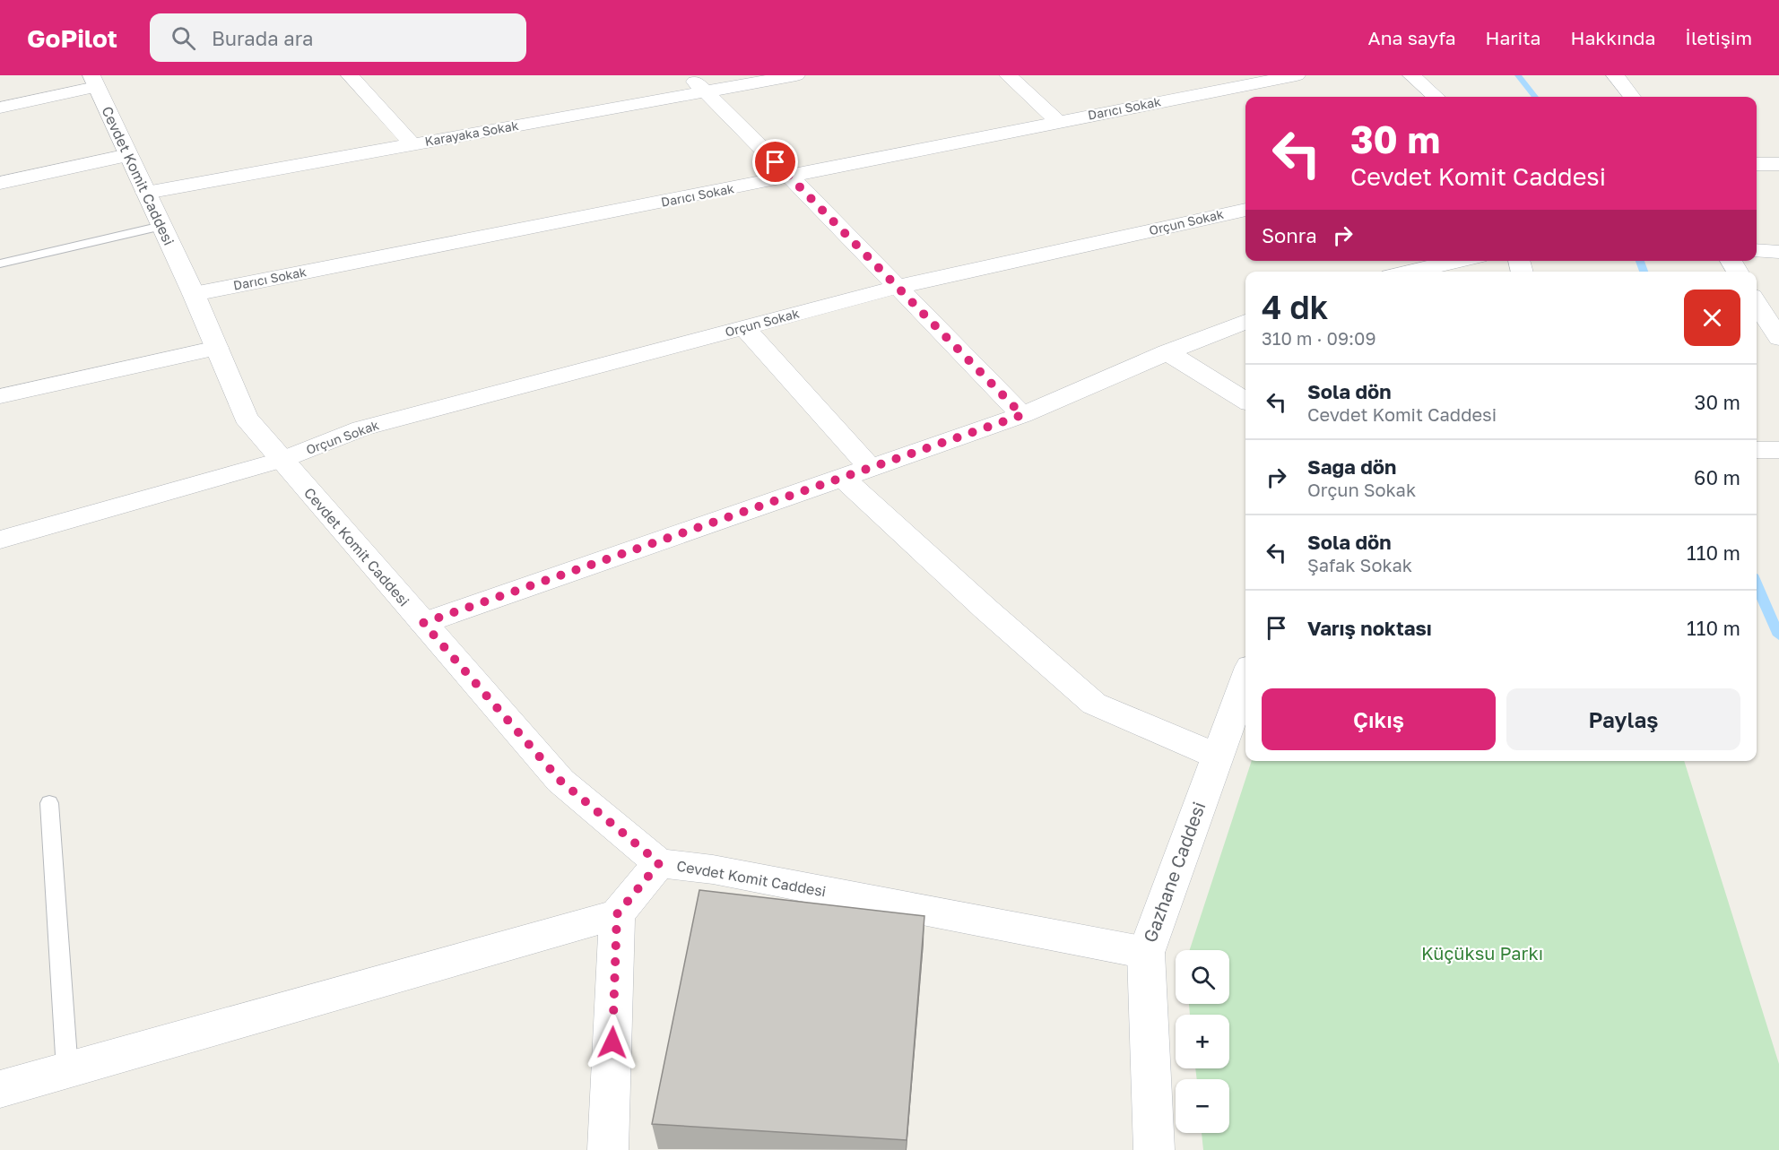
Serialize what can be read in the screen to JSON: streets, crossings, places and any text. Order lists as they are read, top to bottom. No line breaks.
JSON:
{"streets":{"street":["Darıcı Sokak","Karayaka Sokak","Cevdet Komit Caddesi","Orçun Sokak","Gazhane Caddesi"]},"crossings":[["Darıcı Sokak","Cevdet Komit Caddesi"],["Karayaka Sokak","Cevdet Komit Caddesi"],["Cevdet Komit Caddesi","Orçun Sokak"],["Cevdet Komit Caddesi","Gazhane Caddesi"]],"parks":["Küçüksu Parkı"],"page":{"header":"GoPilot","search":"Burada ara","nav":["Ana sayfa","Harita","Hakkında","İletişim"],"turn":["30 m","Cevdet Komit Caddesi"],"then":"Sonra","heading":["4 dk","310 m · 09:09"],"list":[{"name":"Sola dön","note":"Cevdet Komit Caddesi","value":"30 m"},{"name":"Sağa dön","note":"Orçun Sokak","value":"60 m"},{"name":"Sola dön","note":"Şafak Sokak","value":"110 m"},{"name":"Varış noktası","value":"110 m"}],"buttons":["Çıkış","Paylaş"],"map_buttons":["+","−"]}}
